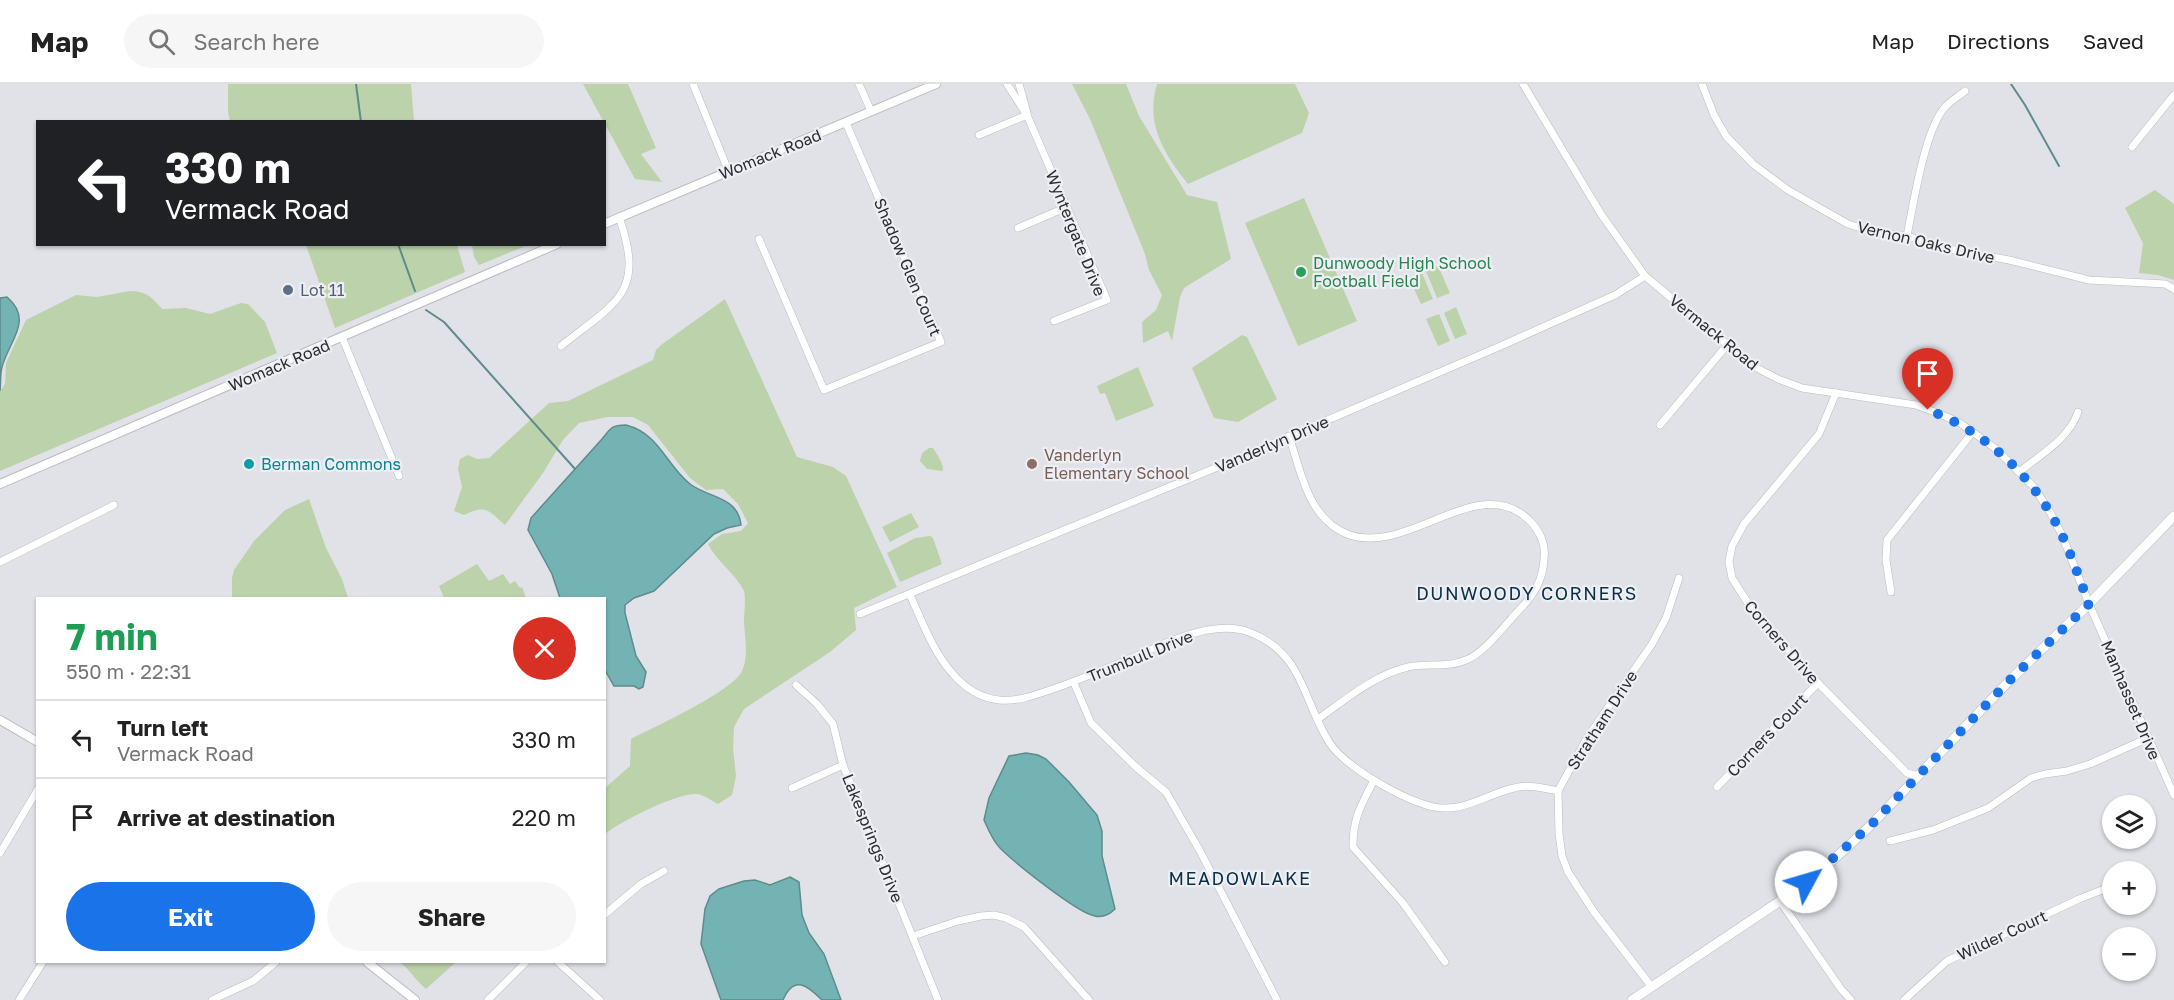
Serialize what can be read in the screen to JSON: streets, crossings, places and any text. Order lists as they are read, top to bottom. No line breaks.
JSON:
{"streets":{"street":["Womack Road","Wyntergate Drive","Vernon Oaks Drive","Shadow Glen Court","Vermack Road","Vanderlyn Drive","Corners Drive","Trumbull Drive","Manhasset Drive","Stratham Drive","Corners Court","Lakesprings Drive","Wilder Court"]},"crossings":[["Womack Road","Shadow Glen Court"],["Vermack Road","Vanderlyn Drive"],["Vermack Road","Corners Drive"],["Vermack Road","Manhasset Drive"],["Vanderlyn Drive","Trumbull Drive"],["Corners Drive","Corners Court"],["Trumbull Drive","Stratham Drive"]],"districts":["DUNWOODY CORNERS","MEADOWLAKE"],"places":["Dunwoody High School Football Field","Lot 11","Berman Commons","Vanderlyn Elementary School"],"page":{"header":"Map","search":"Search here","nav":["Map","Directions","Saved"],"turn":["330 m","Vermack Road"],"heading":["7 min","550 m · 22:31"],"list":[{"name":"Turn left","note":"Vermack Road","value":"330 m"},{"name":"Arrive at destination","value":"220 m"}],"map_buttons":["+","−"],"buttons":["Exit","Share"]}}
